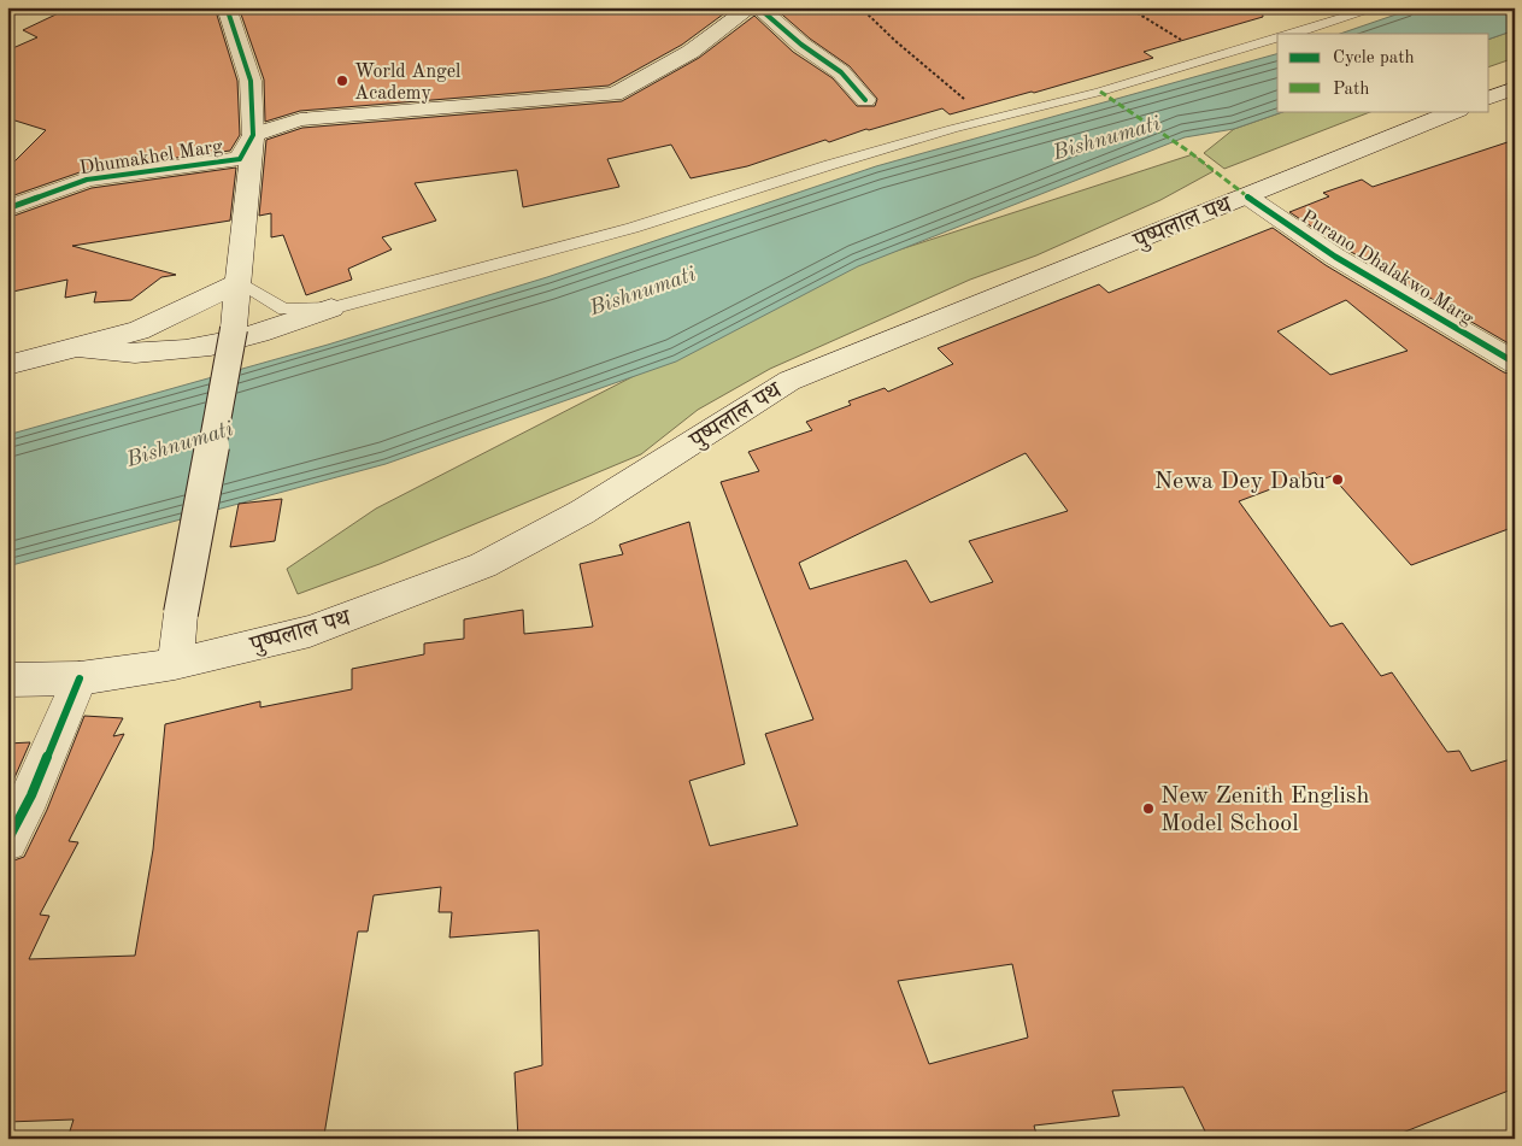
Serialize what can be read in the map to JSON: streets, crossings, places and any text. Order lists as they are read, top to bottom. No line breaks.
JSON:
{"streets":{"main road":["Dhumakhel Marg","पुष्पलाल पथ","Purano Dhalakwo Marg"]},"crossings":[["पुष्पलाल पथ","Purano Dhalakwo Marg"]],"water":["Bishnumati"],"places":["World Angel Academy","Newa Dey Dabu","New Zenith English Model School"],"legend":["Cycle path","Path"]}
